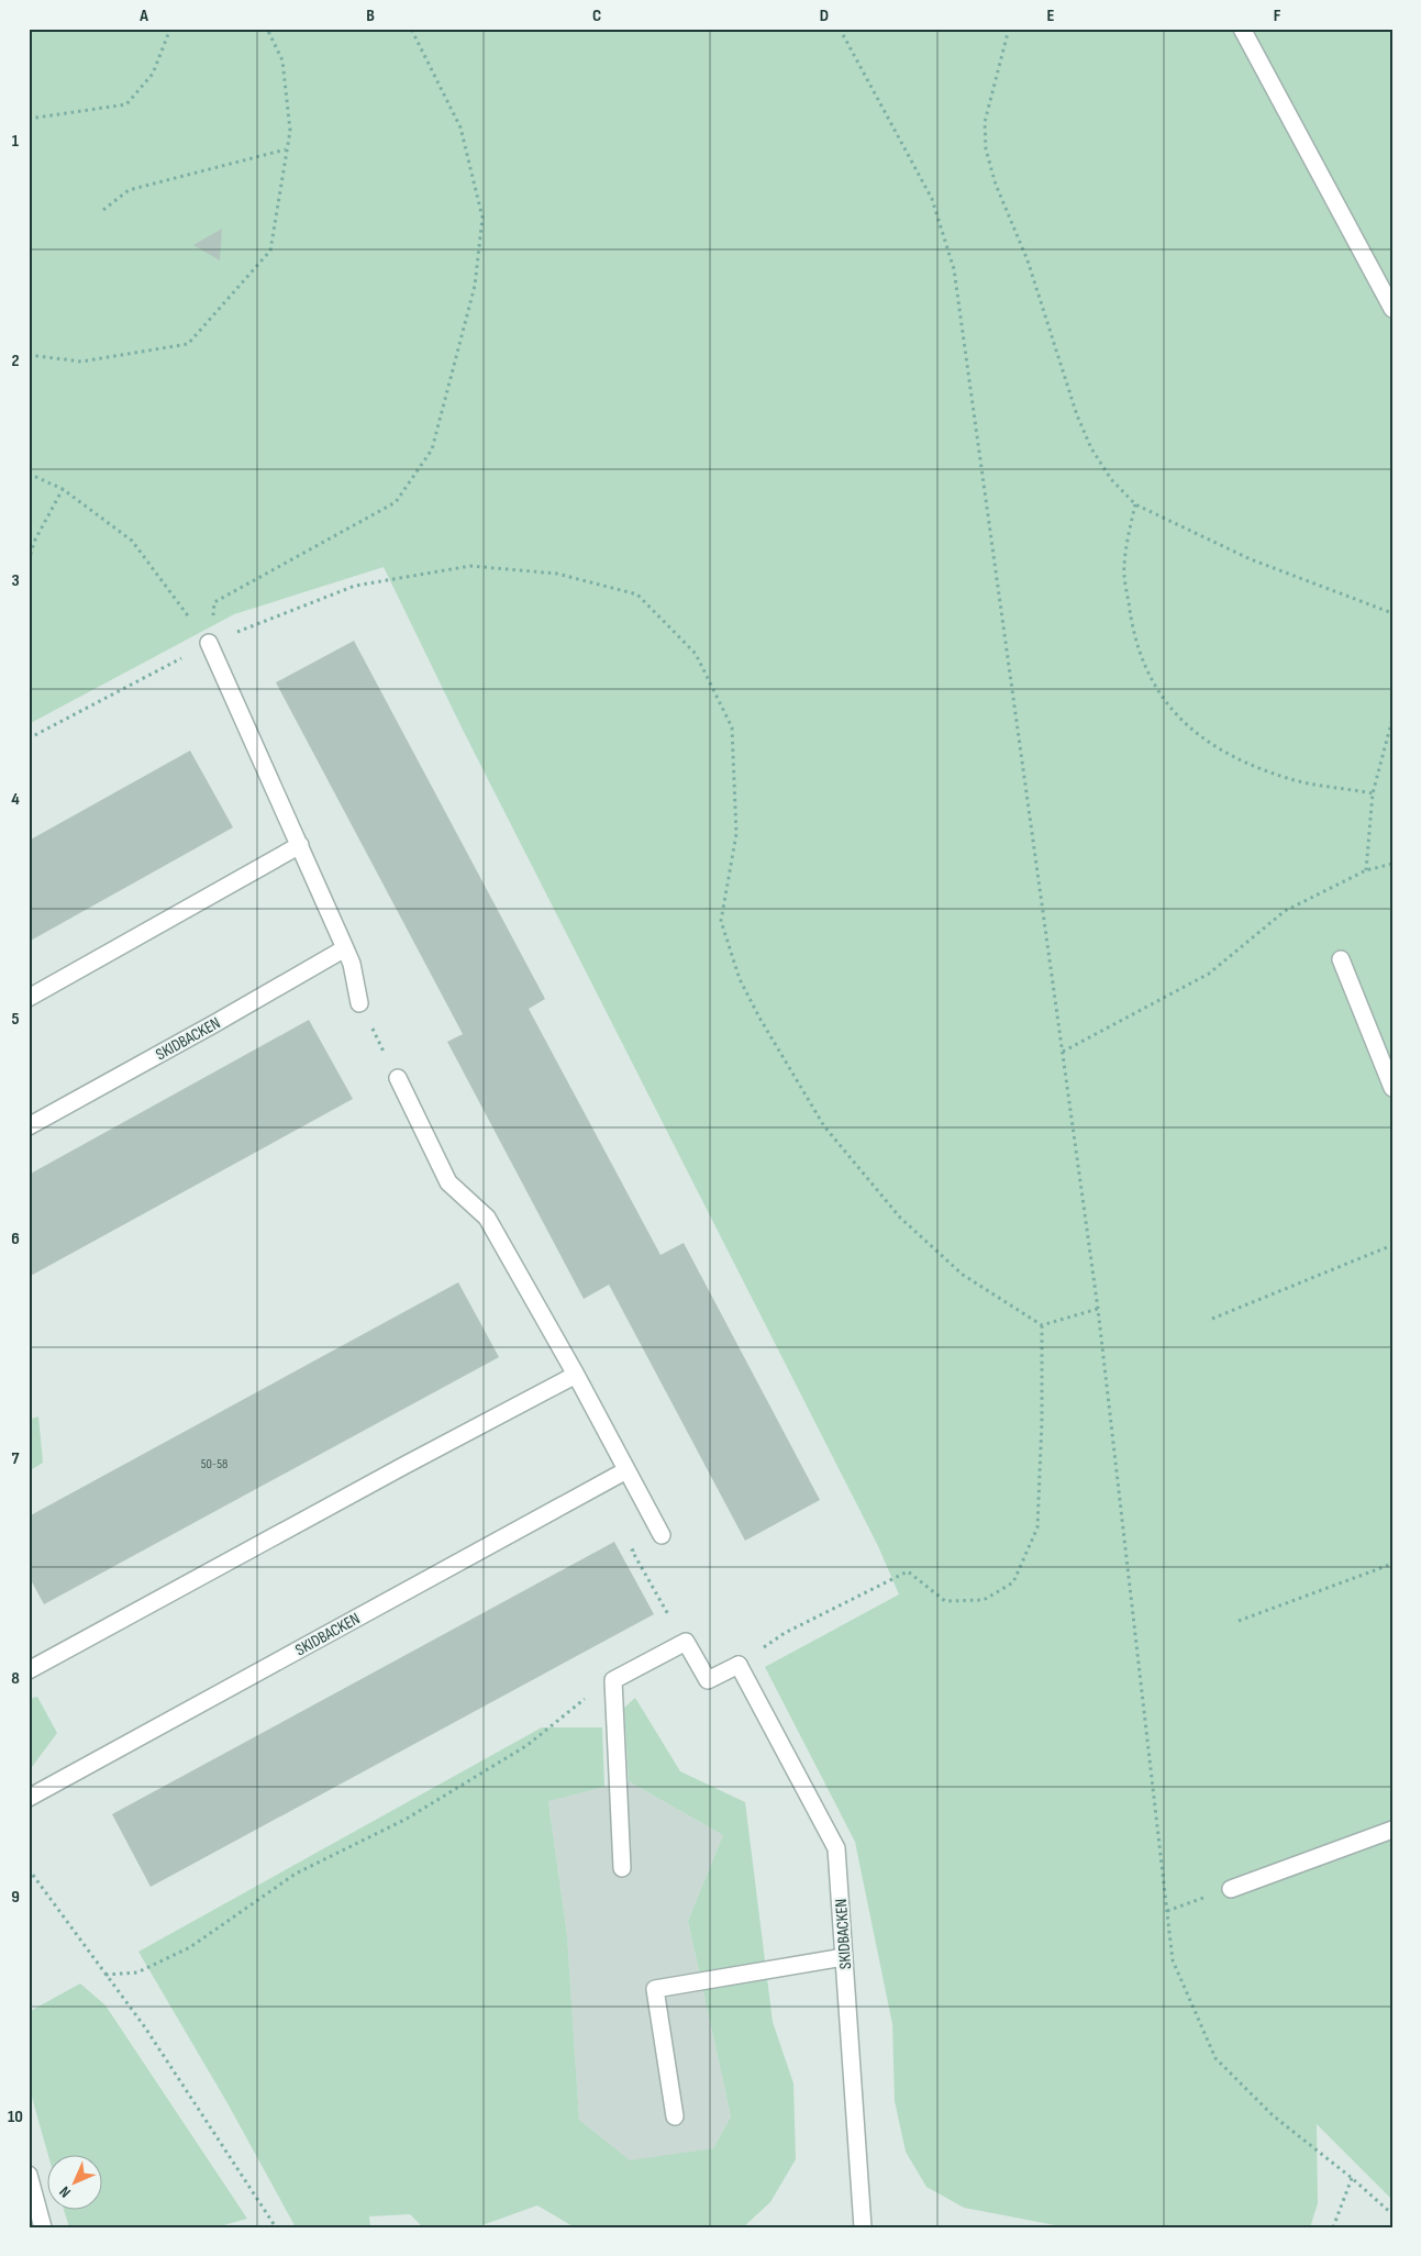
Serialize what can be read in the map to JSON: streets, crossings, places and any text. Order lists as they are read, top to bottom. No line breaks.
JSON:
{"streets":{"street":["SKIDBACKEN"]},"house_numbers":["50-58"],"north":"bottom left","grid":{"columns":["A","B","C","D","E","F"],"rows":["1","2","3","4","5","6","7","8","9","10"]}}
